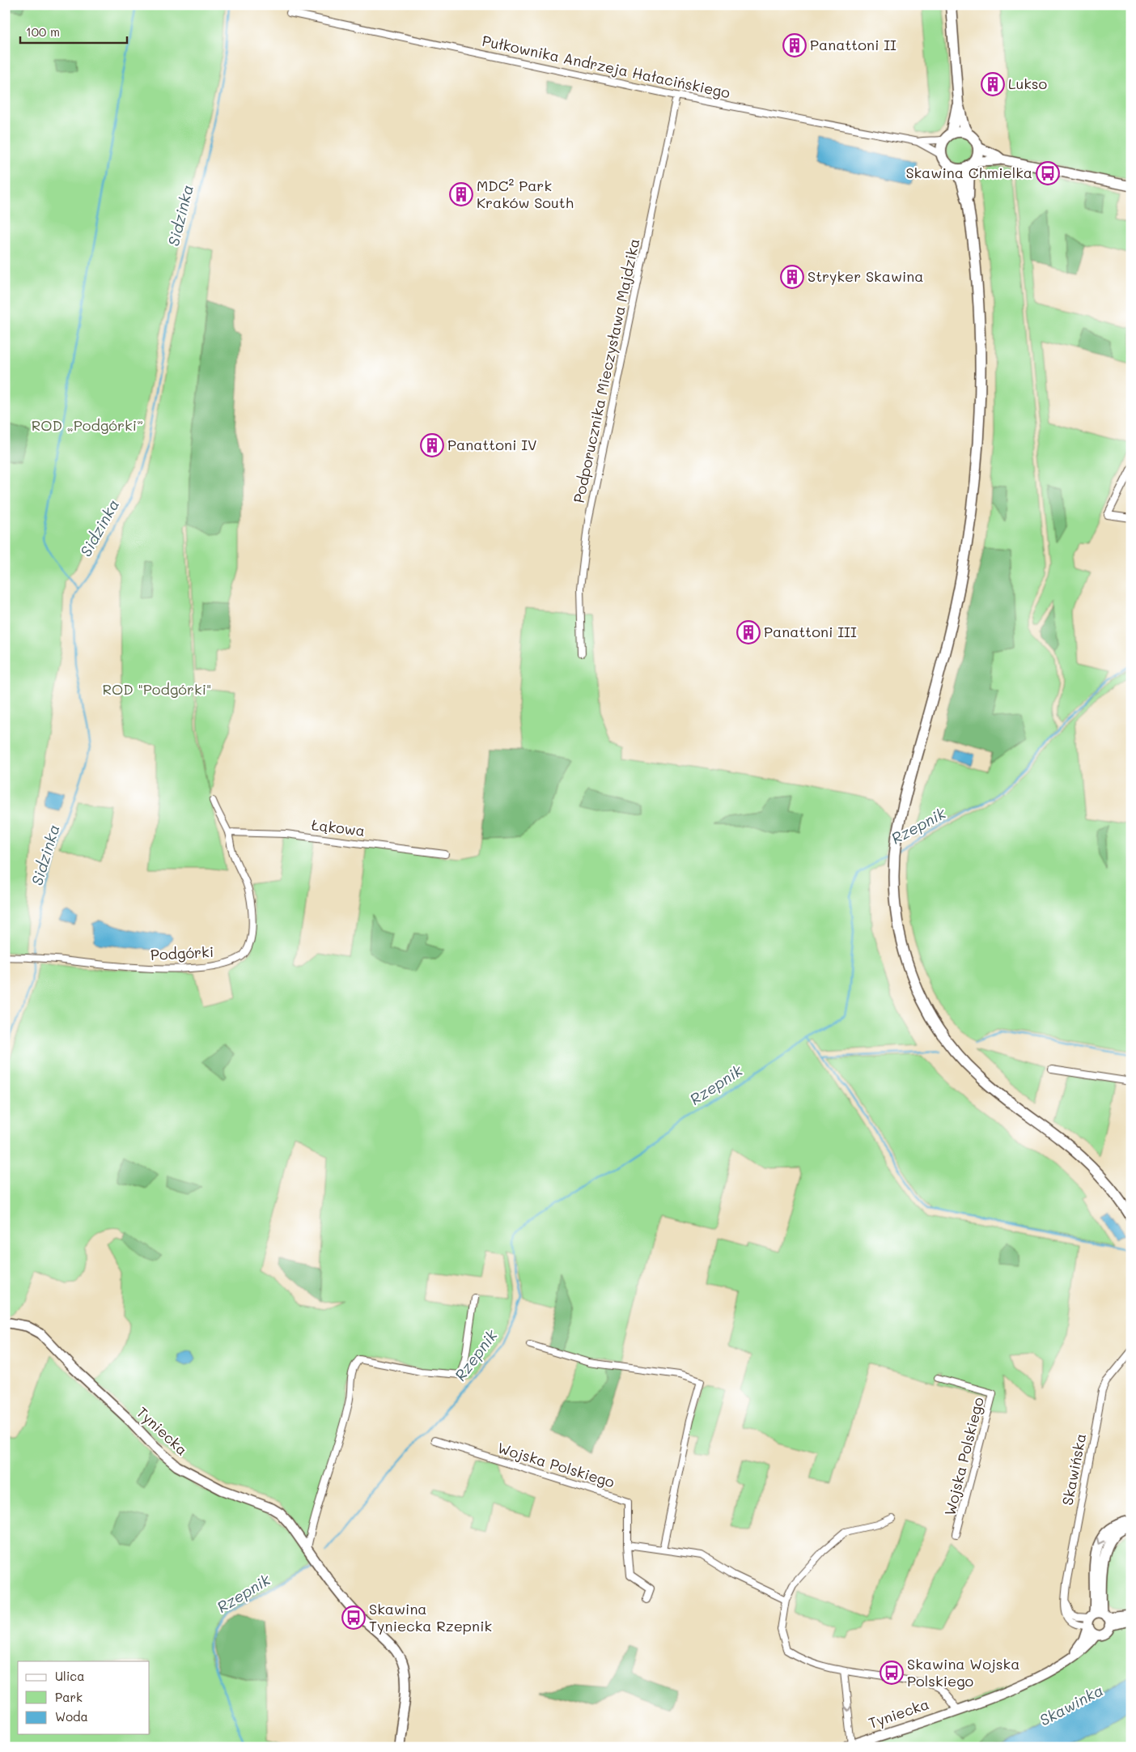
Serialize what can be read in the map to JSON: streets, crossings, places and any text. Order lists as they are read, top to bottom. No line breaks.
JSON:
{"streets":{"street":["Pułkownika Andrzeja Hałacińskiego","Podporucznika Mieczysława Majdzika","Łąkowa","Podgórki","Tyniecka","Wojska Polskiego","Skawińska"]},"crossings":[["Pułkownika Andrzeja Hałacińskiego","Podporucznika Mieczysława Majdzika"],["Łąkowa","Podgórki"],["Tyniecka","Skawińska"]],"water":["Sidzinka","Rzepnik","Skawinka"],"parks":["ROD „Podgórki”","ROD \"Podgórki\""],"places":{"building":["Panattoni II","Lukso","MDC² Park Kraków South","Stryker Skawina","Panattoni IV","Panattoni III"],"bus stop":["Skawina Chmielka","Skawina Tyniecka Rzepnik","Skawina Wojska Polskiego"]},"legend":["Ulica","Park","Woda"],"scale_bar":"100 m"}
